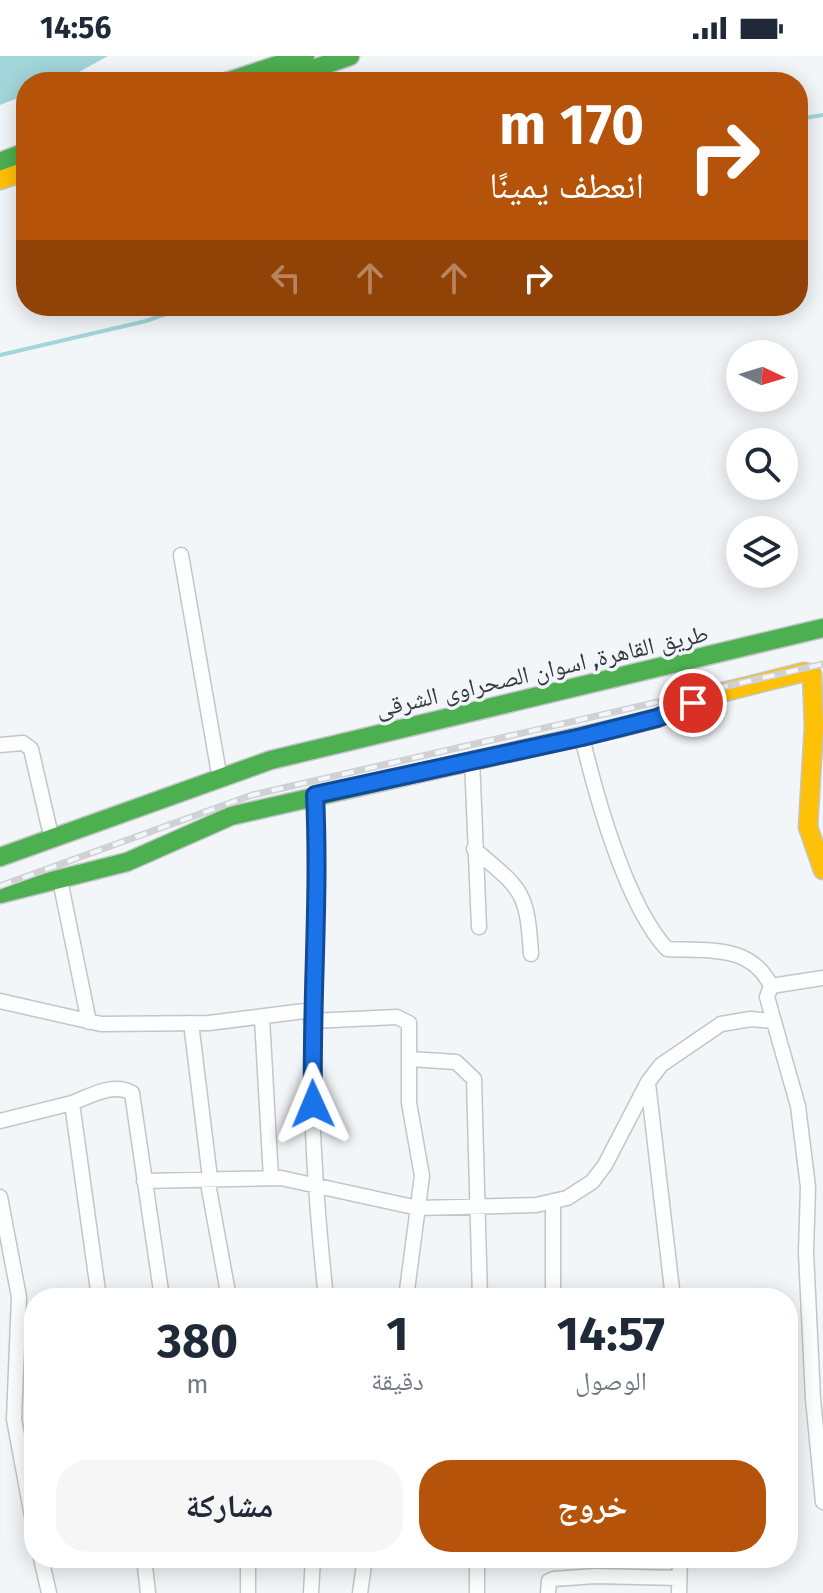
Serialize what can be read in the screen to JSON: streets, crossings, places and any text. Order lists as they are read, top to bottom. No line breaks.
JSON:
{"streets":{"main road":["طريق القاهرة, اسوان الصحراوى الشرقى"]},"north":"right","page":{"status":"14:56","turn":["170 m","انعطف يمينًا"],"eta":["14:57","الوصول","1","دقيقة","380","m"],"buttons":["خروج","مشاركة"]}}
